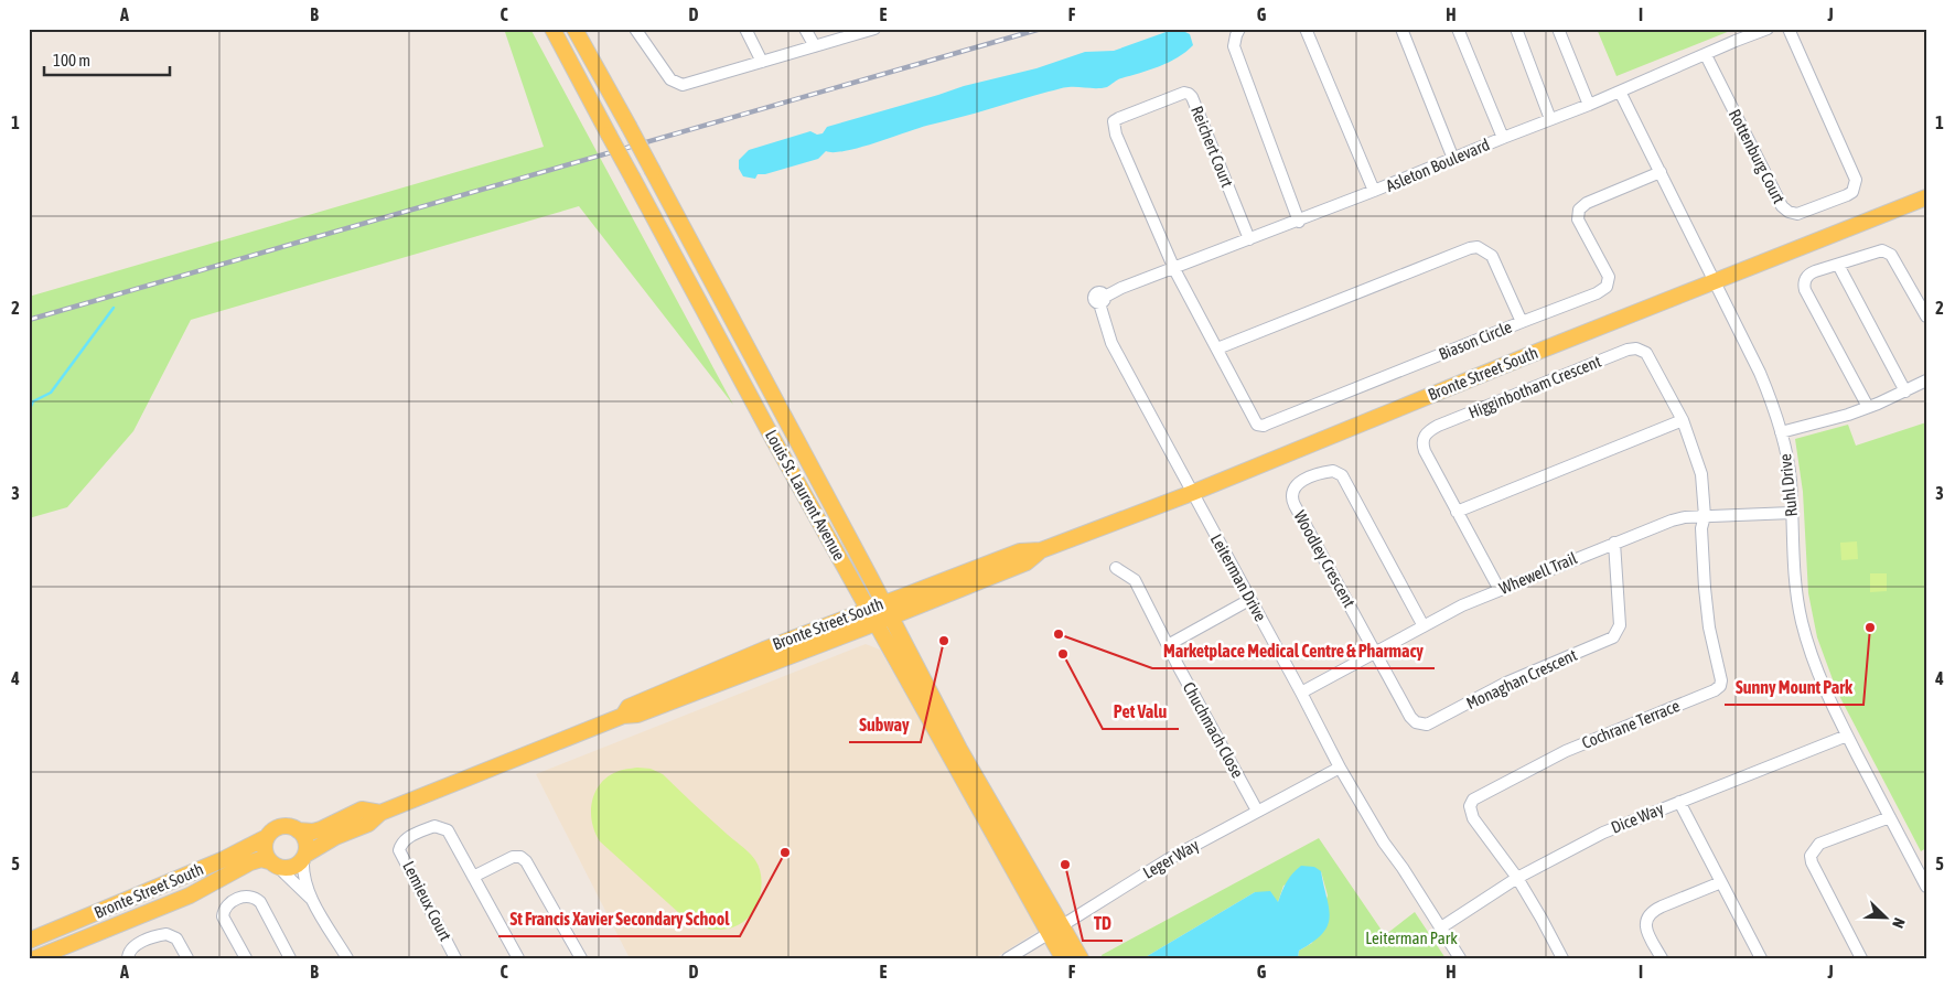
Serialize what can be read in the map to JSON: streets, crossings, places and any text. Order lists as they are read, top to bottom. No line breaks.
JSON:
{"streets":{"main road":["Bronte Street South","Louis St. Laurent Avenue"],"street":["Reichert Court","Rottenburg Court","Asleton Boulevard","Biason Circle","Higginbotham Crescent","Ruhl Drive","Woodley Crescent","Whewell Trail","Leiterman Drive","Monaghan Crescent","Cochrane Terrace","Chuchmach Close","Dice Way","Leger Way","Lemieux Court"]},"crossings":[["Reichert Court","Asleton Boulevard"],["Reichert Court","Biason Circle"],["Rottenburg Court","Asleton Boulevard"],["Asleton Boulevard","Biason Circle"],["Asleton Boulevard","Ruhl Drive"],["Asleton Boulevard","Leiterman Drive"],["Bronte Street South","Ruhl Drive"],["Bronte Street South","Louis St. Laurent Avenue"],["Bronte Street South","Leiterman Drive"],["Higginbotham Crescent","Whewell Trail"],["Higginbotham Crescent","Cochrane Terrace"],["Ruhl Drive","Whewell Trail"],["Ruhl Drive","Dice Way"],["Louis St. Laurent Avenue","Leger Way"],["Woodley Crescent","Whewell Trail"],["Woodley Crescent","Monaghan Crescent"],["Whewell Trail","Leiterman Drive"],["Whewell Trail","Monaghan Crescent"],["Whewell Trail","Cochrane Terrace"],["Leiterman Drive","Dice Way"],["Leiterman Drive","Leger Way"],["Cochrane Terrace","Dice Way"],["Chuchmach Close","Leger Way"]],"parks":["Leiterman Park"],"places":["Sunny Mount Park","Marketplace Medical Centre & Pharmacy","Subway","Pet Valu","St Francis Xavier Secondary School","TD"],"scale_bar":"100 m","north":"bottom right","grid":{"columns":["A","B","C","D","E","F","G","H","I","J"],"rows":["1","2","3","4","5"]}}
